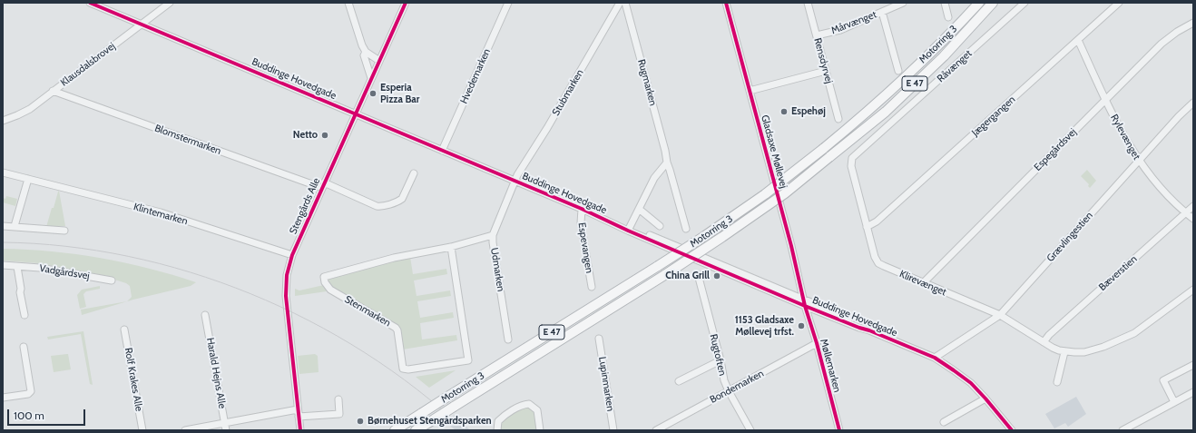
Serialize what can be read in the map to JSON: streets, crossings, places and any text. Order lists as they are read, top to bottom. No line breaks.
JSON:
{"streets":{"highway":["Motorring 3","E 47"],"street":["Mårvænget","Rensdyrvej","Klausdalsbrovej","Råvænget","Hvedemarken","Buddinge Hovedgade","Rugmarken","Stubmarken","Jægergangen","Rylevænget","Blomstermarken","Espegårdsvej","Gladsaxe Møllevej","Stengårds Alle","Klintemarken","Grævlingestien","Espevangen","Udmarken","Vadgårdsvej","Bæverstien","Klirevænget","Stenmarken","Rugtoften","Møllemarken","Harald Hejns Alle","Rolf Krakes Alle","Lupinmarken","Bondemarken"]},"crossings":[["Mårvænget","Rensdyrvej"],["Klausdalsbrovej","Buddinge Hovedgade"],["Klausdalsbrovej","Blomstermarken"],["Råvænget","Klirevænget"],["Hvedemarken","Buddinge Hovedgade"],["Buddinge Hovedgade","Stubmarken"],["Buddinge Hovedgade","Gladsaxe Møllevej"],["Buddinge Hovedgade","Stengårds Alle"],["Buddinge Hovedgade","Grævlingestien"],["Buddinge Hovedgade","Espevangen"],["Buddinge Hovedgade","Udmarken"],["Buddinge Hovedgade","Møllemarken"],["Stubmarken","Udmarken"],["Jægergangen","Rylevænget"],["Jægergangen","Klirevænget"],["Rylevænget","Espegårdsvej"],["Rylevænget","Grævlingestien"],["Rylevænget","Bæverstien"],["Blomstermarken","Stengårds Alle"],["Espegårdsvej","Klirevænget"],["Gladsaxe Møllevej","Møllemarken"],["Stengårds Alle","Klintemarken"],["Grævlingestien","Klirevænget"],["Udmarken","Stenmarken"],["Bæverstien","Klirevænget"],["Rugtoften","Bondemarken"],["Møllemarken","Bondemarken"]],"places":["Esperia Pizza Bar","Espehøj","Netto","China Grill","1153 Gladsaxe Møllevej trfst.","Børnehuset Stengårdsparken"],"scale_bar":"100 m"}
